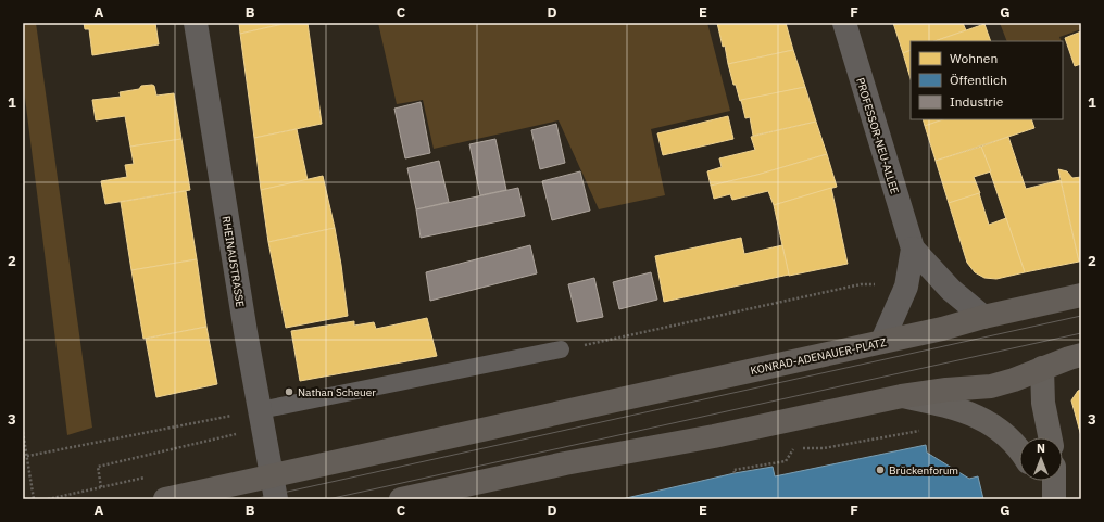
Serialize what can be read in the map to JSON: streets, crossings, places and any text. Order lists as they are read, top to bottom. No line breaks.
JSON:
{"streets":{"main road":["KONRAD-ADENAUER-PLATZ"],"street":["PROFESSOR-NEU-ALLEE","RHEINAUSTRASSE"]},"crossings":[["PROFESSOR-NEU-ALLEE","KONRAD-ADENAUER-PLATZ"]],"places":["Nathan Scheuer","Brückenforum"],"legend":["Wohnen","Öffentlich","Industrie"],"north":"top","grid":{"columns":["A","B","C","D","E","F","G"],"rows":["1","2","3"]}}
